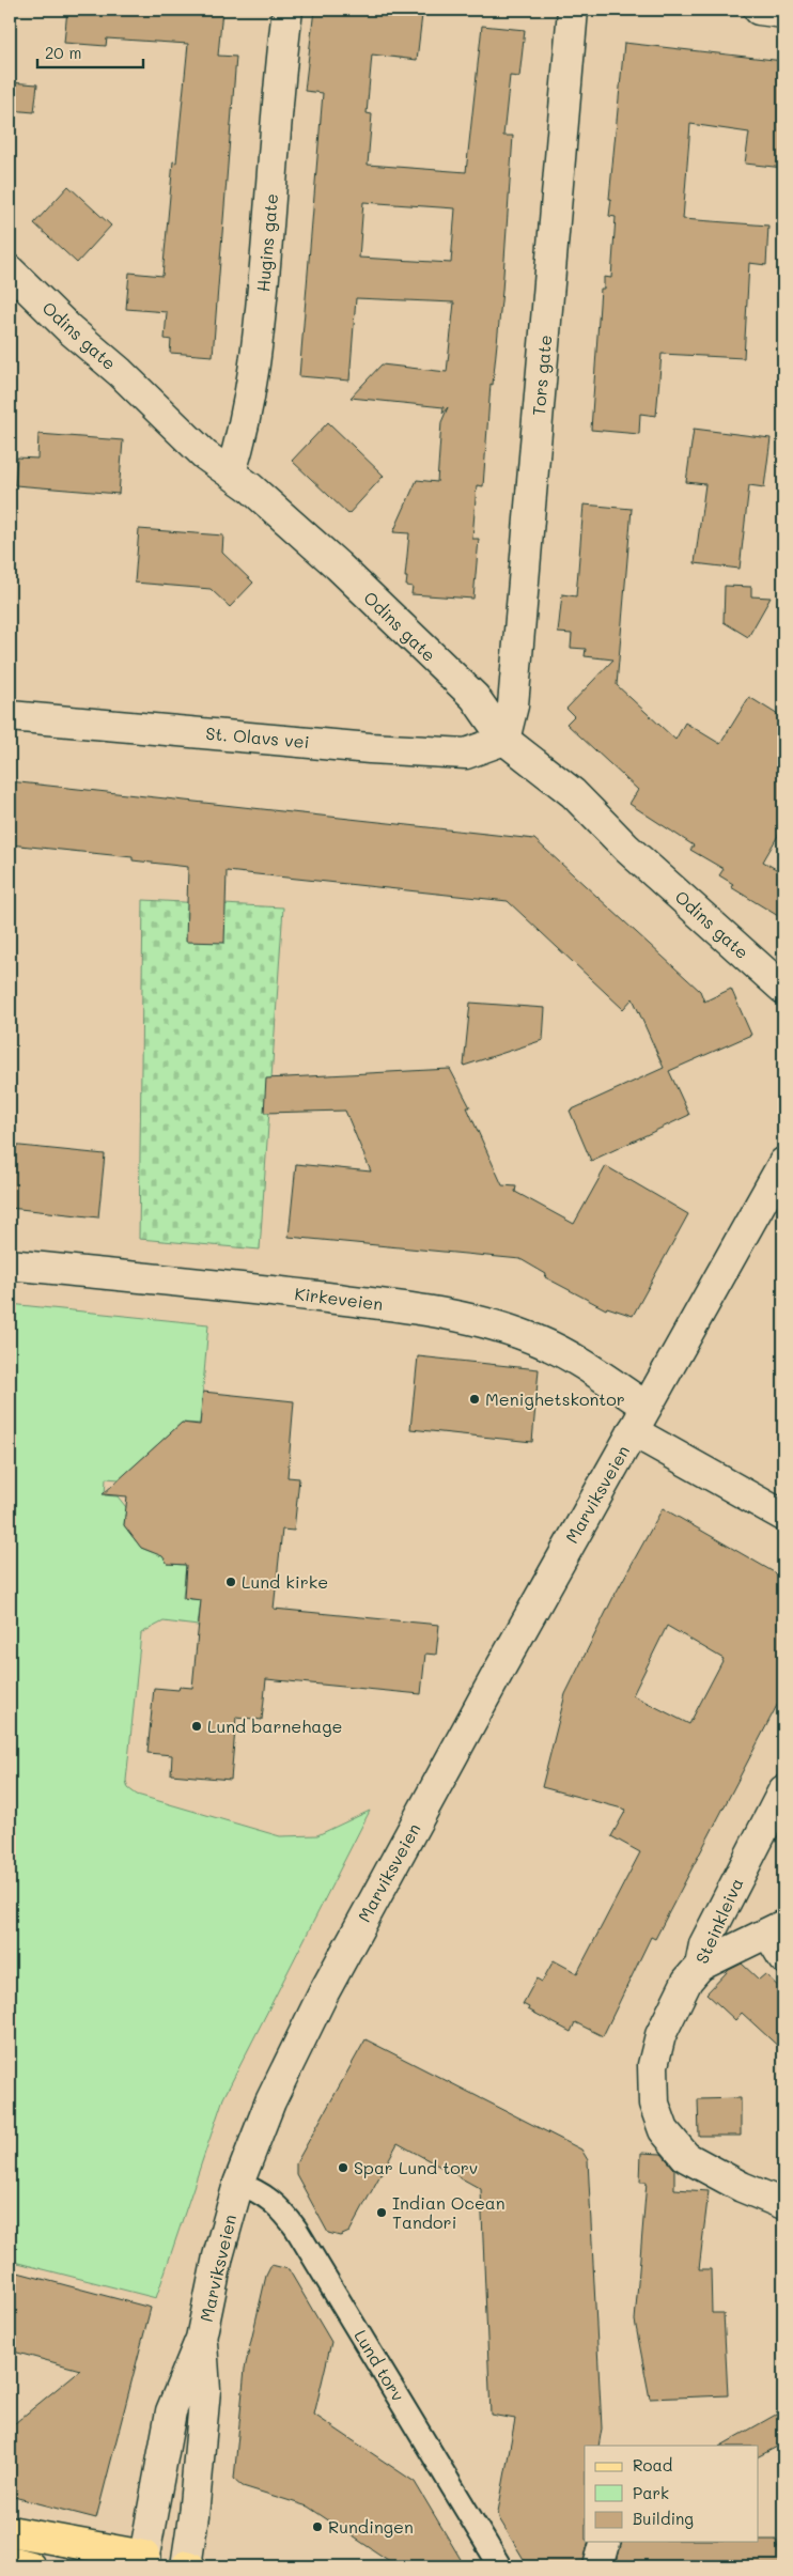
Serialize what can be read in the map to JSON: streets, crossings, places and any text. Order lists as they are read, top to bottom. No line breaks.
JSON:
{"streets":{"street":["Hugins gate","Odins gate","Tors gate","St. Olavs vei","Kirkeveien","Marviksveien","Steinkleiva","Lund torv"]},"crossings":[["Hugins gate","Odins gate"],["Odins gate","Tors gate"],["Odins gate","St. Olavs vei"],["Tors gate","St. Olavs vei"],["Kirkeveien","Marviksveien"],["Marviksveien","Lund torv"]],"places":["Menighetskontor","Lund kirke","Lund barnehage","Spar Lund torv","Indian Ocean Tandori","Rundingen"],"legend":["Road","Park","Building"],"scale_bar":"20 m"}
